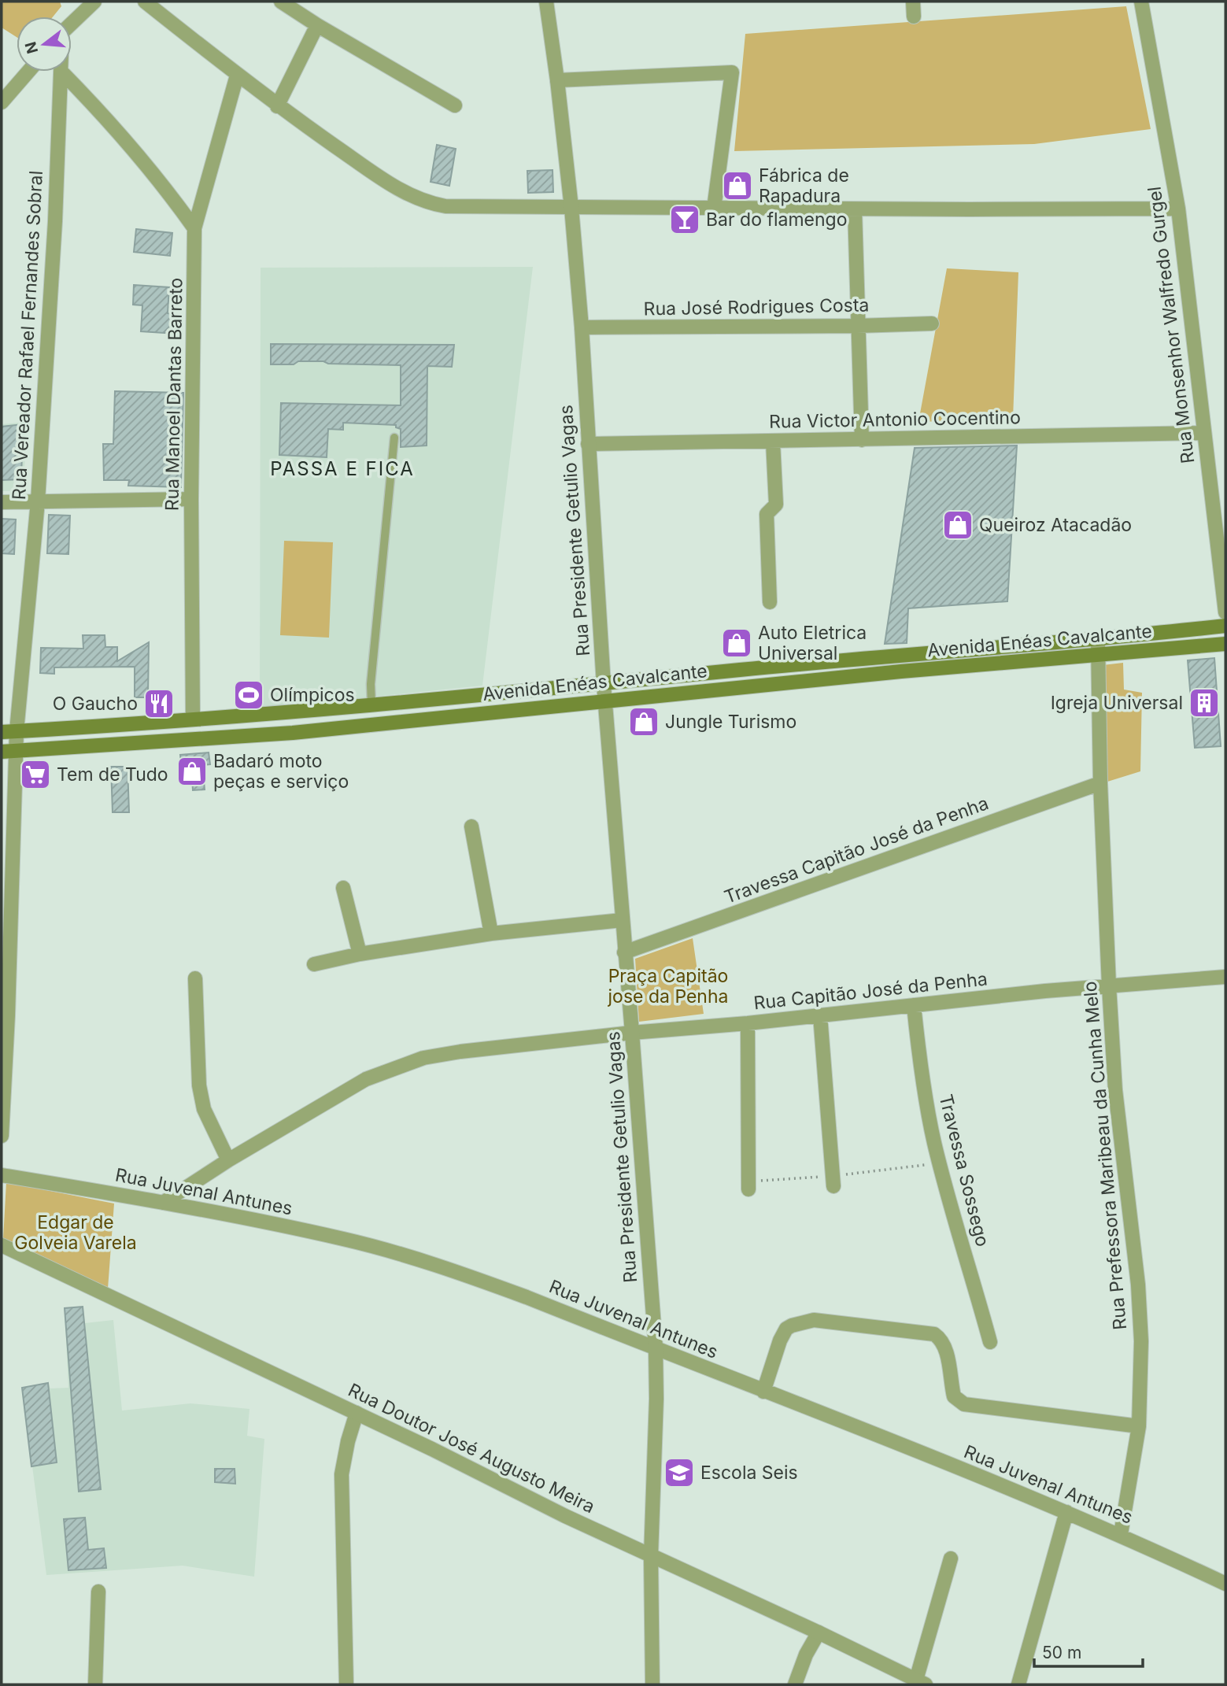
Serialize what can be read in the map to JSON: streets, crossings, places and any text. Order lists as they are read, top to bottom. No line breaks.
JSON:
{"streets":{"main road":["Avenida Enéas Cavalcante"],"street":["Rua José Rodrigues Costa","Rua Monsenhor Walfredo Gurgel","Rua Vereador Rafael Fernandes Sobral","Rua Manoel Dantas Barreto","Rua Victor Antonio Cocentino","Rua Presidente Getulio Vagas","Travessa Capitão José da Penha","Rua Capitão José da Penha","Rua Prefessora Maribeau da Cunha Melo","Travessa Sossego","Rua Juvenal Antunes","Rua Doutor José Augusto Meira"]},"crossings":[["Rua José Rodrigues Costa","Rua Presidente Getulio Vagas"],["Rua Monsenhor Walfredo Gurgel","Rua Victor Antonio Cocentino"],["Rua Vereador Rafael Fernandes Sobral","Avenida Enéas Cavalcante"],["Rua Manoel Dantas Barreto","Avenida Enéas Cavalcante"],["Rua Victor Antonio Cocentino","Rua Presidente Getulio Vagas"],["Rua Presidente Getulio Vagas","Avenida Enéas Cavalcante"],["Rua Presidente Getulio Vagas","Travessa Capitão José da Penha"],["Rua Presidente Getulio Vagas","Rua Capitão José da Penha"],["Rua Presidente Getulio Vagas","Rua Juvenal Antunes"],["Rua Presidente Getulio Vagas","Rua Doutor José Augusto Meira"],["Avenida Enéas Cavalcante","Rua Prefessora Maribeau da Cunha Melo"],["Travessa Capitão José da Penha","Rua Prefessora Maribeau da Cunha Melo"],["Rua Capitão José da Penha","Rua Prefessora Maribeau da Cunha Melo"],["Rua Capitão José da Penha","Travessa Sossego"],["Rua Capitão José da Penha","Rua Juvenal Antunes"],["Rua Prefessora Maribeau da Cunha Melo","Rua Juvenal Antunes"]],"districts":["PASSA E FICA"],"parks":["Praça Capitão jose da Penha","Edgar de Golveia Varela"],"places":{"shop":["Fábrica de Rapadura","Queiroz Atacadão","Auto Eletrica Universal","Jungle Turismo","Badaró moto peças e serviço"],"bar":["Bar do flamengo"],"sports":["Olímpicos"],"building":["Igreja Universal"],"restaurant":["O Gaucho"],"supermarket":["Tem de Tudo"],"school or university":["Escola Seis"]},"scale_bar":"50 m","north":"left"}
